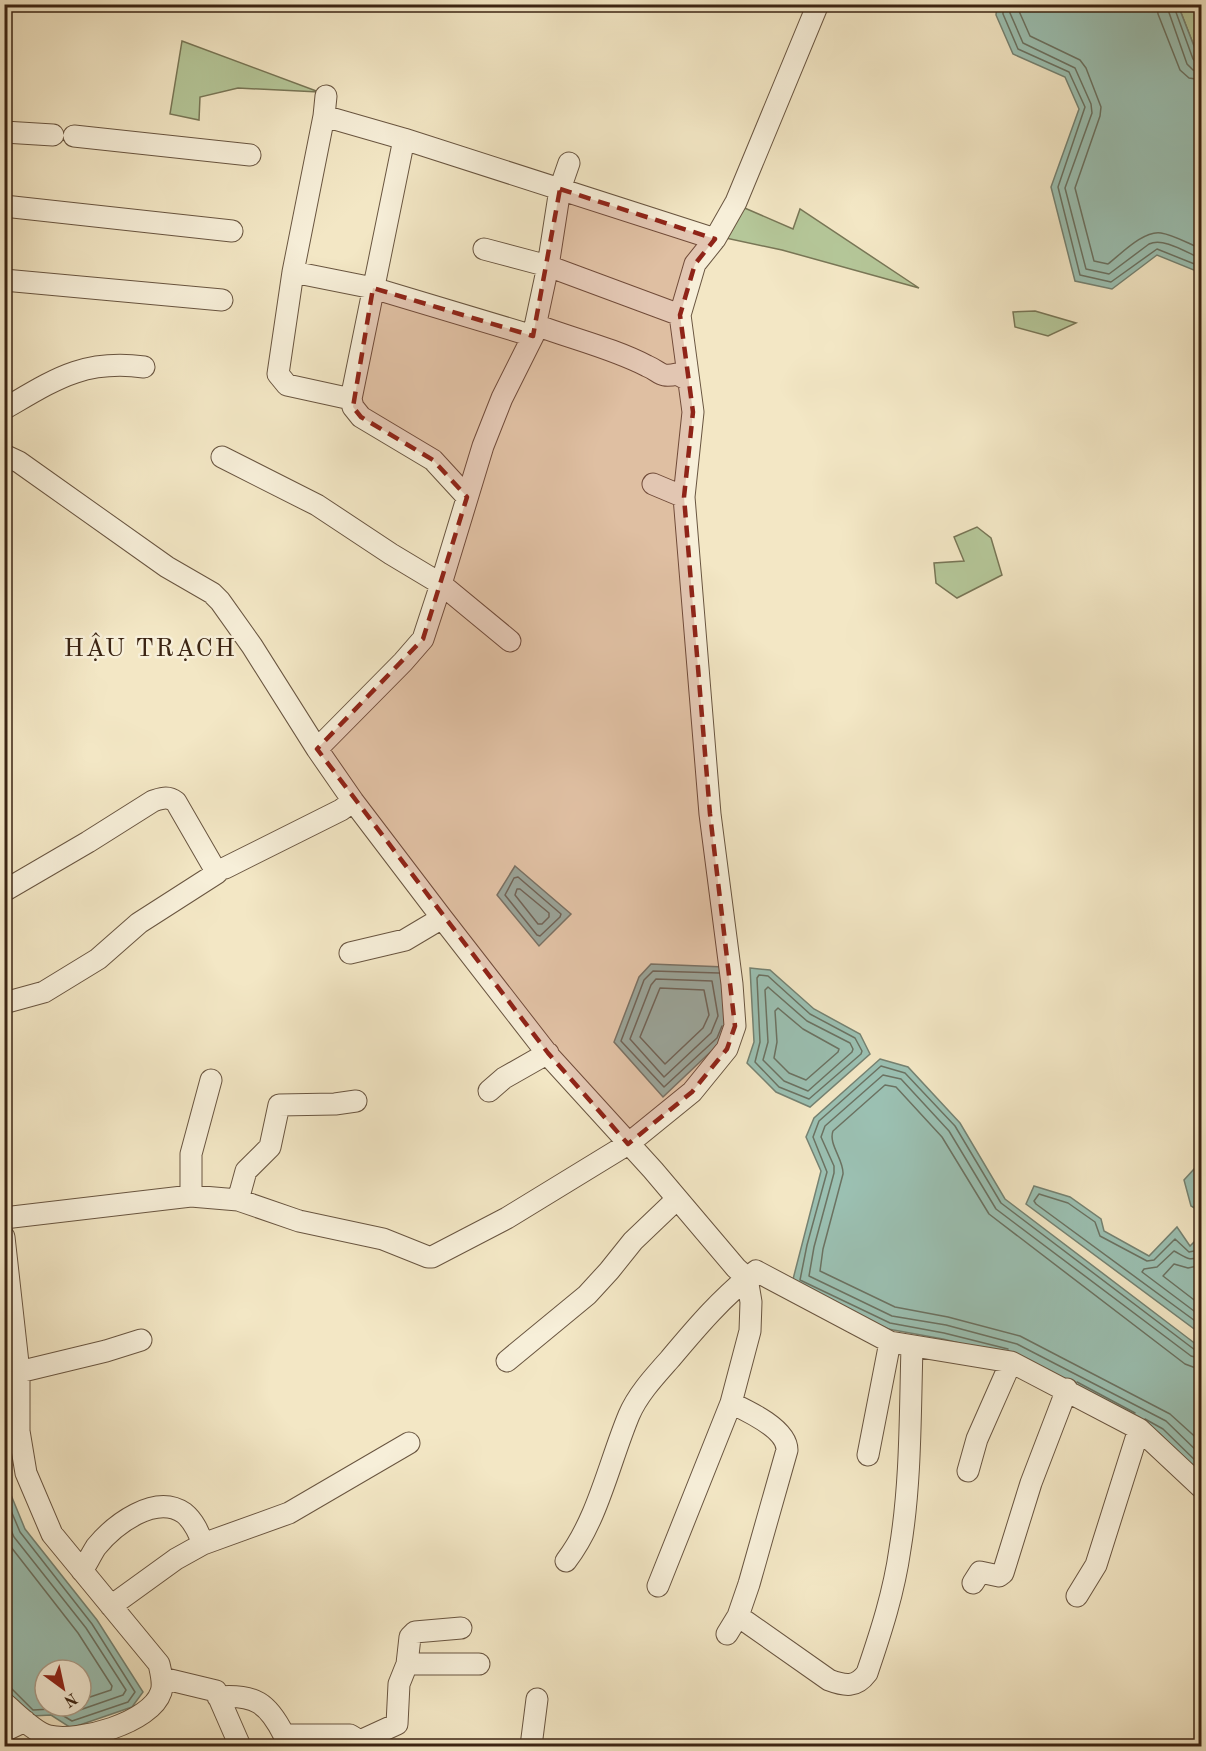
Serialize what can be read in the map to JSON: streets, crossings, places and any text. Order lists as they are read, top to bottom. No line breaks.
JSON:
{"districts":["HẬU TRẠCH"],"north":"bottom right"}
